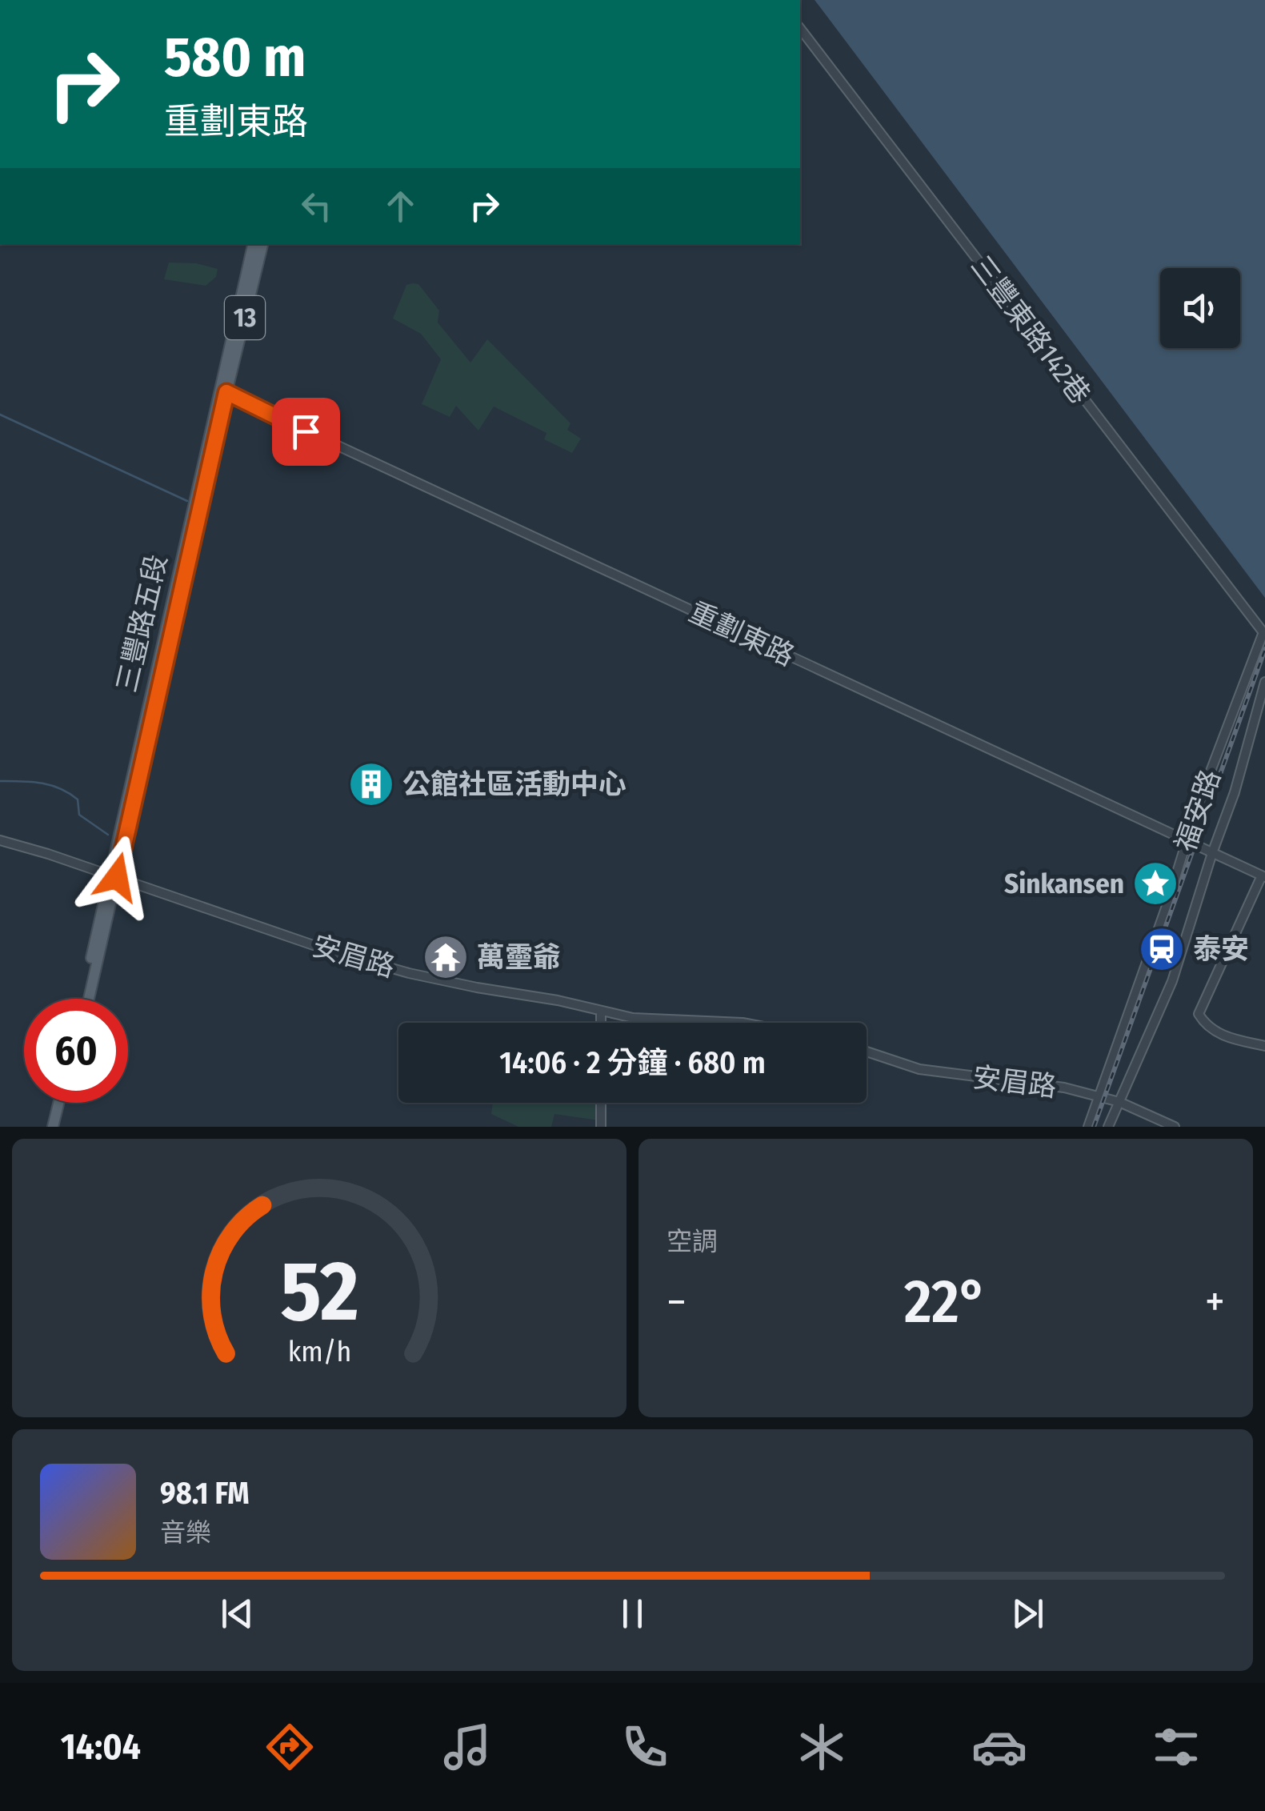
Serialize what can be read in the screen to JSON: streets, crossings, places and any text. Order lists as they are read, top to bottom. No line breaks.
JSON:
{"streets":{"main road":["13","三豐路五段"],"street":["三豐東路142巷","重劃東路","福安路","安眉路"]},"crossings":[["三豐東路142巷","福安路"],["三豐路五段","重劃東路"],["三豐路五段","安眉路"],["重劃東路","福安路"],["福安路","安眉路"]],"places":{"building":["公館社區活動中心"],"place":["Sinkansen"],"station":["泰安"],"temple":["萬𤫊爺"]},"page":{"turn":["580 m","重劃東路"],"limit":"60","trip":"14:06 · 2 分鐘 · 680 m","tile":"空調","heat":["−","22°","+"],"song":["98.1 FM","音樂"],"tabs":"14:04","gauge":["52","km/h"]}}
